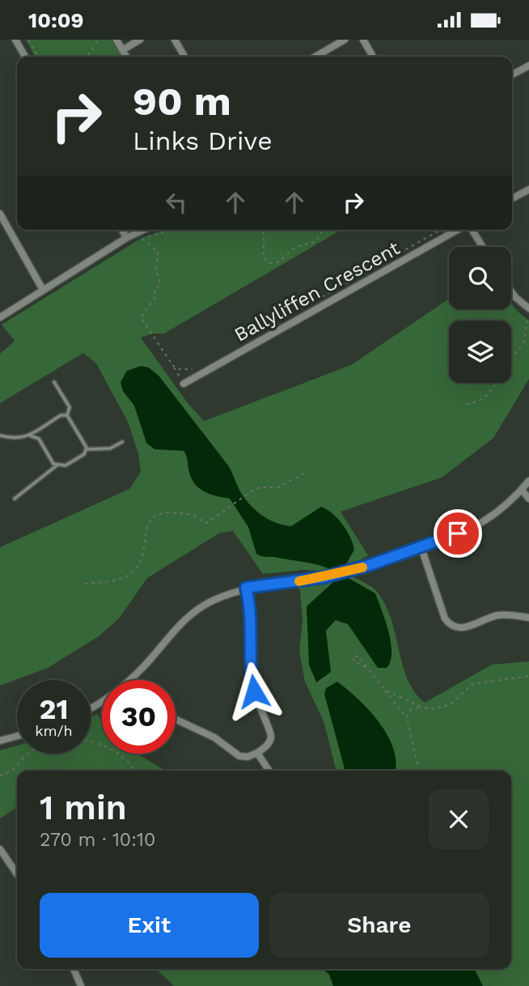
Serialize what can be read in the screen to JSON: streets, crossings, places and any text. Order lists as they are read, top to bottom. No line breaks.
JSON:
{"streets":{"street":["Ballyliffen Crescent"]},"page":{"status":"10:09","turn":["90 m","Links Drive"],"speed":"21 km/h","limit":"30","heading":["1 min","270 m · 10:10"],"buttons":["Exit","Share"]}}
